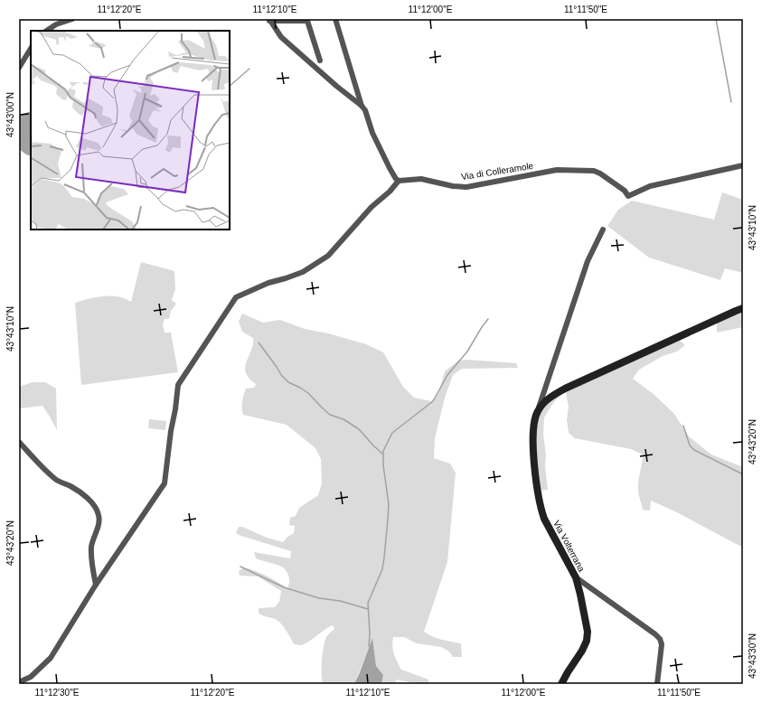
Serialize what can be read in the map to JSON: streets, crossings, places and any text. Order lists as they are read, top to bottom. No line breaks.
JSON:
{"streets":{"main road":["Via Volterrana"],"street":["Via di Colleramole"]},"coordinates":["11°12'20\"E","11°12'10\"E","11°12'00\"E","11°11'50\"E","43°43'00\"N","43°43'10\"N","43°43'20\"N","43°43'30\"N","11°12'30\"E"]}
